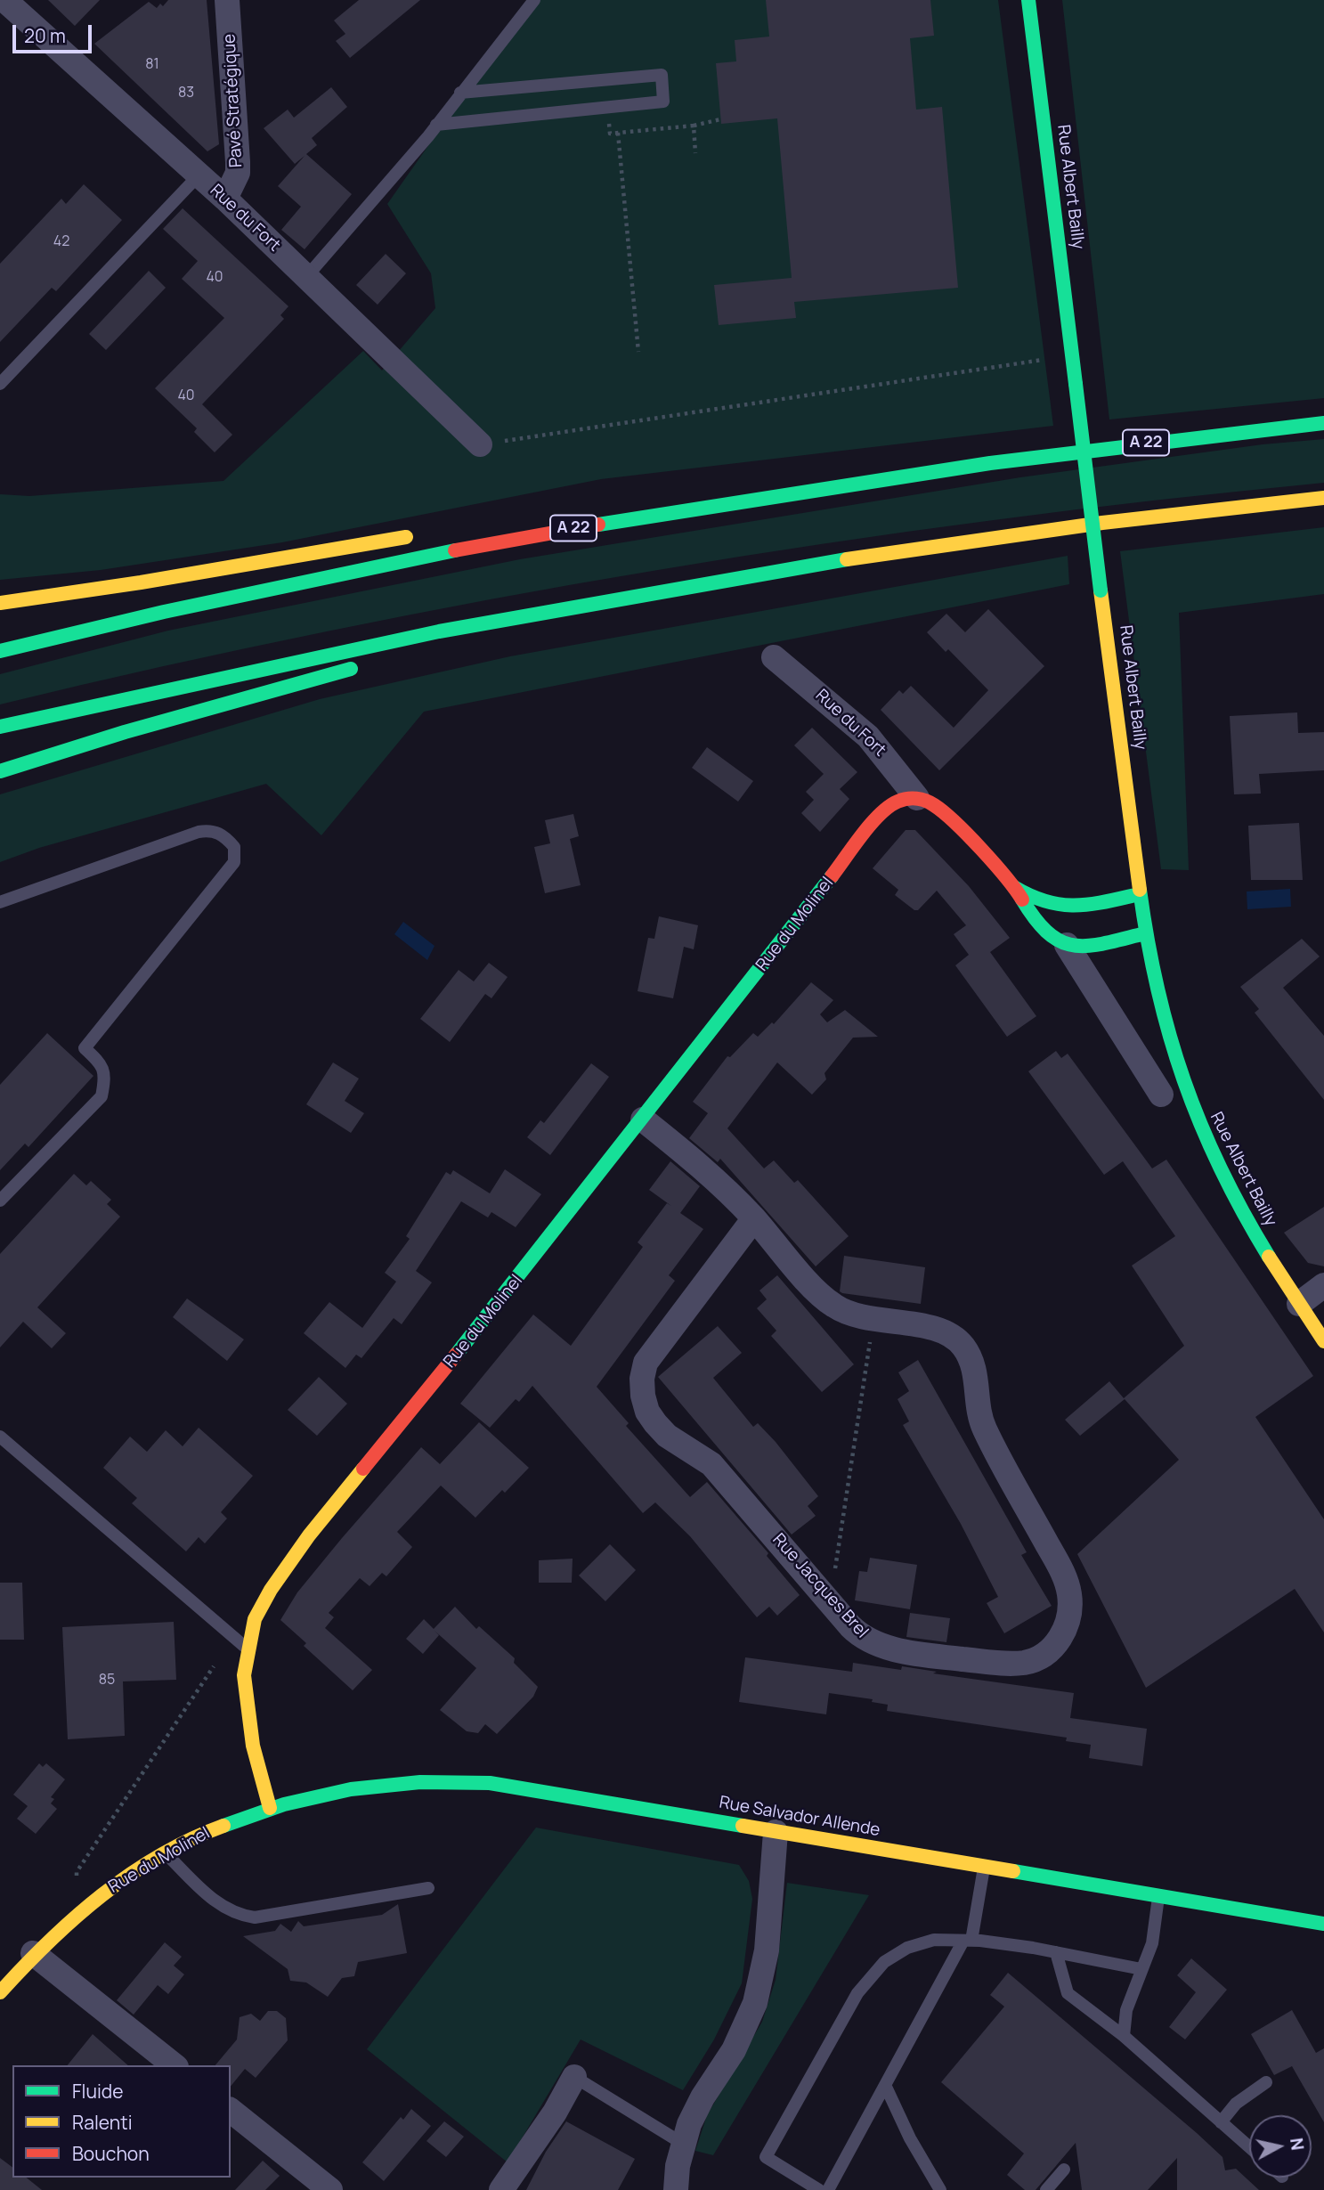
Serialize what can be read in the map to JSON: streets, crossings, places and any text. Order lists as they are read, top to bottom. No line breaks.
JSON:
{"streets":{"main road":["Rue Albert Bailly","A 22","Rue du Molinel","Rue Salvador Allende"],"street":["Pavé Stratégique","Rue du Fort","Rue Jacques Brel"]},"crossings":[["Pavé Stratégique","Rue du Fort"],["Rue du Fort","Rue du Molinel"],["Rue du Molinel","Rue Jacques Brel"],["Rue du Molinel","Rue Salvador Allende"]],"house_numbers":["81","83","42","40","40","85"],"legend":["Fluide","Ralenti","Bouchon"],"scale_bar":"20 m","north":"right"}
